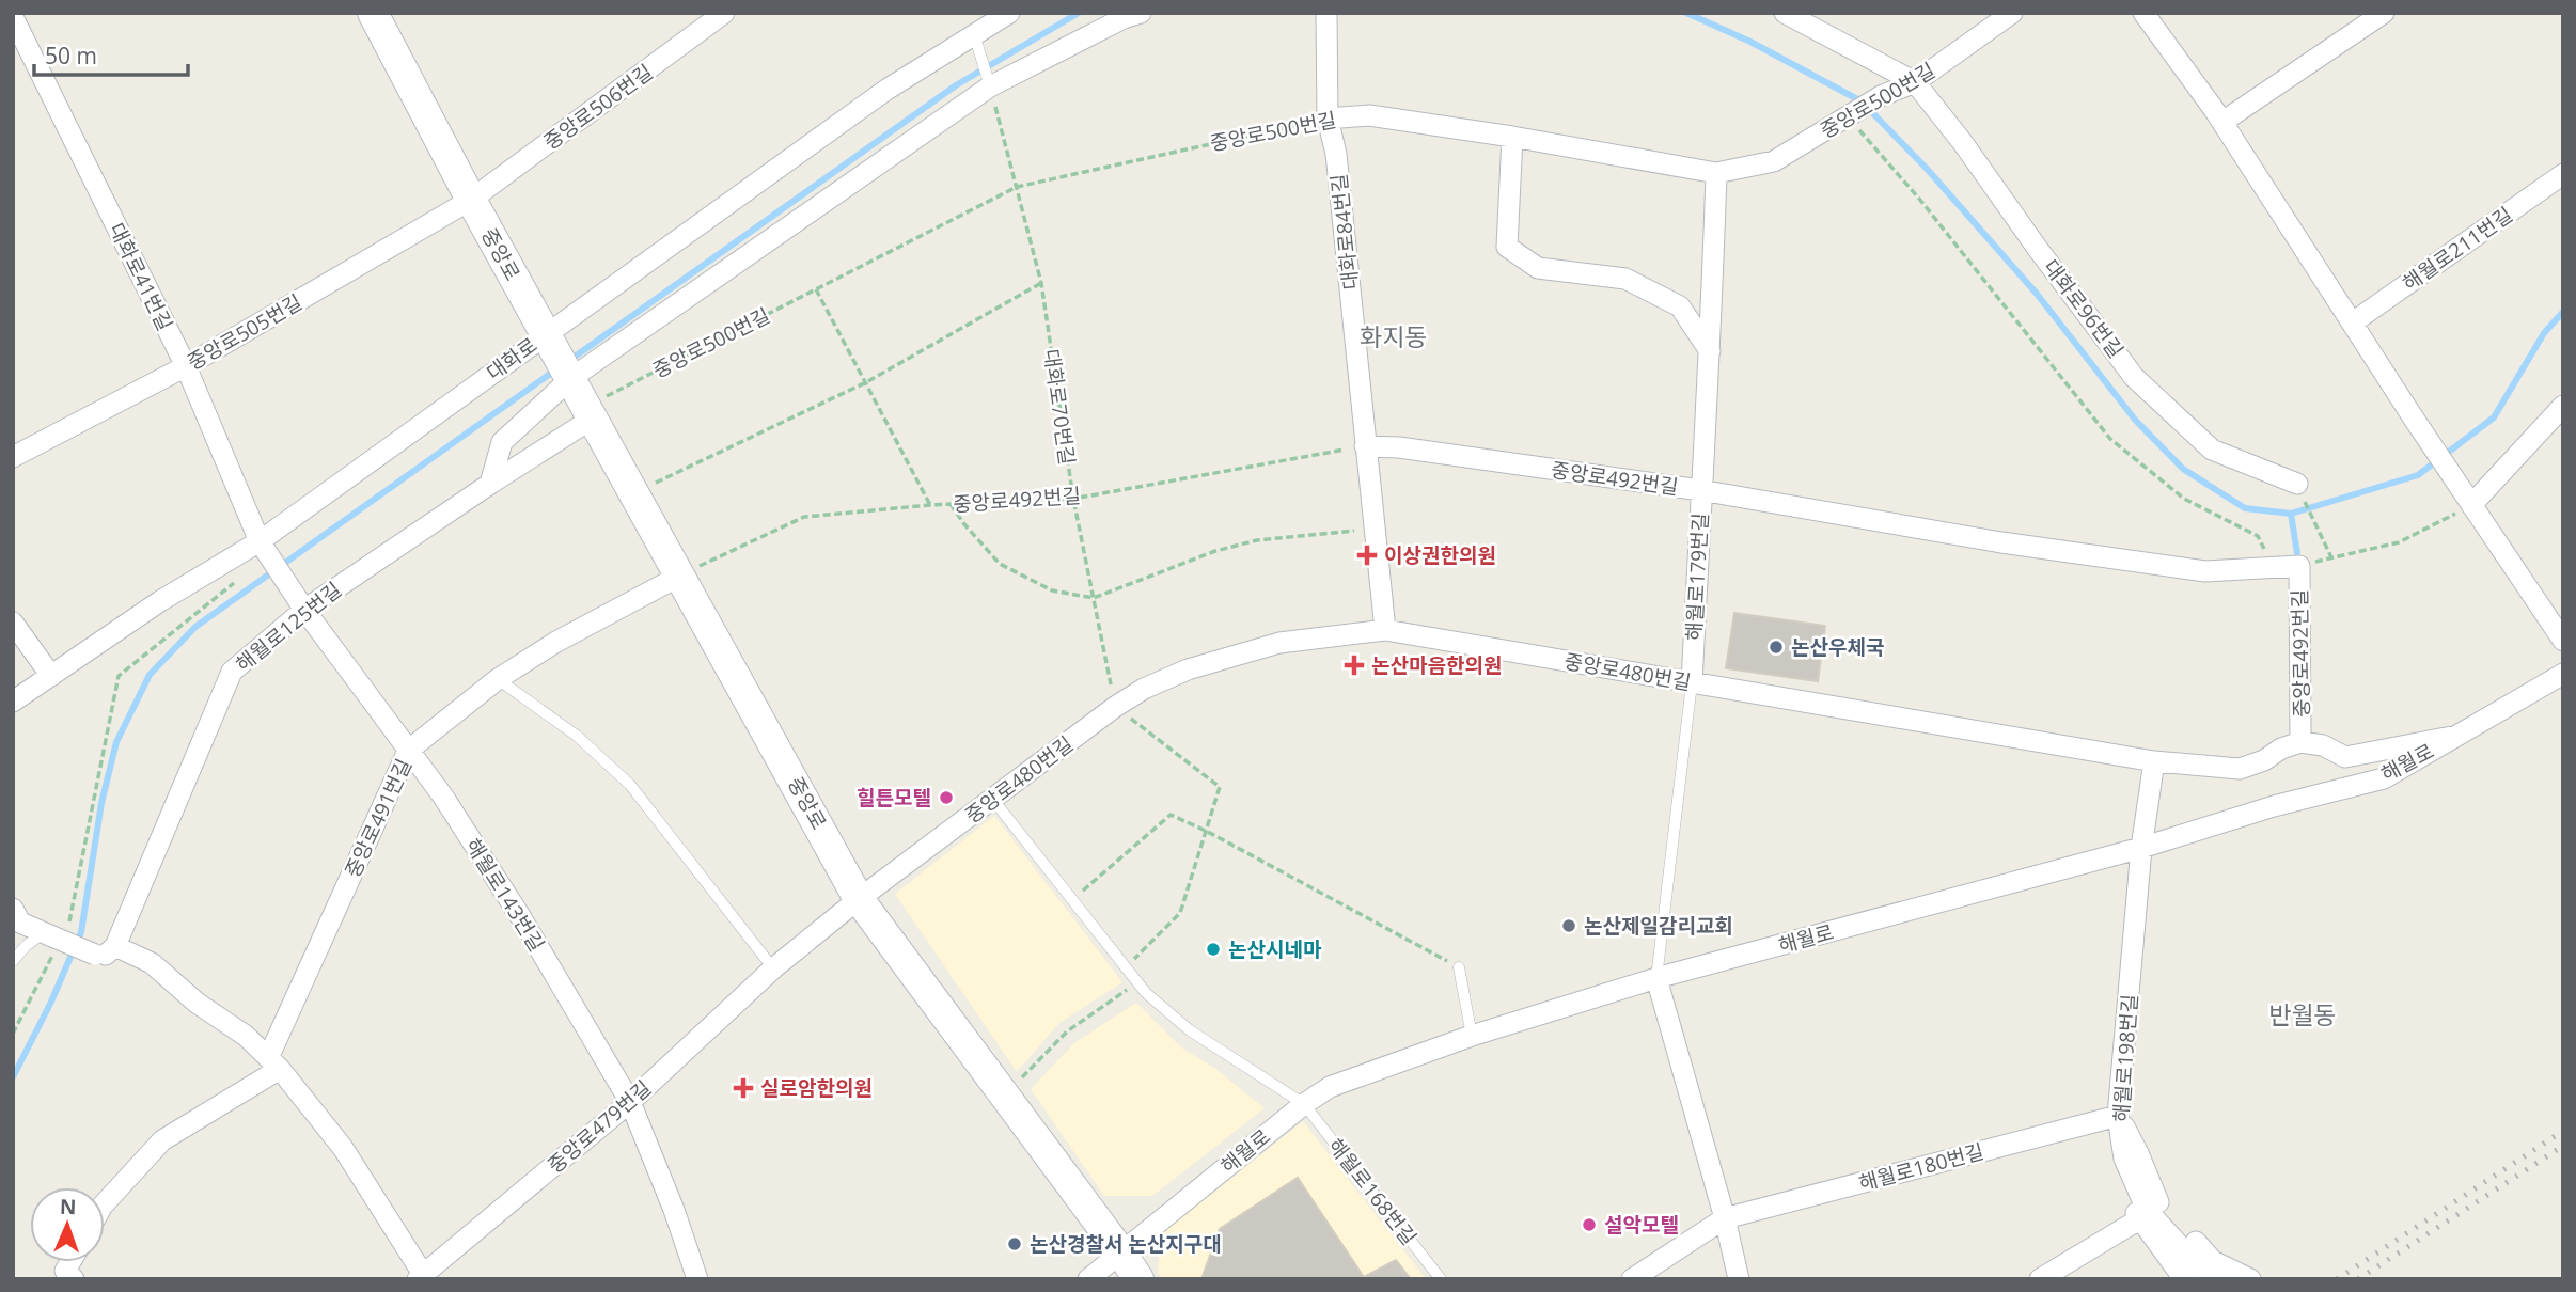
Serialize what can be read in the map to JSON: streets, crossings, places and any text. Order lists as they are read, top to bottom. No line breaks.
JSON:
{"streets":{"main road":["중앙로"],"street":["중앙로500번길","중앙로506번길","대화로84번길","해월로211번길","대화로41번길","대화로96번길","중앙로505번길","대화로","중앙로492번길","해월로179번길","해월로125번길","중앙로480번길","해월로","중앙로491번길","해월로143번길","해월로198번길","중앙로479번길","해월로180번길"],"lane":["해월로168번길"],"path":["대화로70번길"]},"crossings":[["중앙로500번길","대화로84번길"],["중앙로500번길","중앙로"],["중앙로500번길","대화로96번길"],["중앙로500번길","대화로70번길"],["중앙로500번길","중앙로492번길"],["중앙로500번길","해월로179번길"],["중앙로500번길","해월로125번길"],["중앙로506번길","중앙로"],["중앙로506번길","중앙로505번길"],["대화로84번길","중앙로492번길"],["대화로84번길","중앙로480번길"],["중앙로","중앙로505번길"],["중앙로","대화로"],["중앙로","중앙로492번길"],["중앙로","해월로125번길"],["중앙로","중앙로480번길"],["중앙로","해월로"],["중앙로","중앙로491번길"],["중앙로","중앙로479번길"],["대화로41번길","중앙로505번길"],["대화로41번길","대화로"],["대화로41번길","해월로143번길"],["대화로","해월로143번길"],["대화로70번길","중앙로492번길"],["대화로70번길","중앙로480번길"],["중앙로492번길","해월로179번길"],["중앙로492번길","중앙로480번길"],["중앙로492번길","중앙로491번길"],["해월로179번길","중앙로480번길"],["해월로179번길","해월로"],["해월로125번길","해월로143번길"],["중앙로480번길","해월로198번길"],["중앙로480번길","중앙로479번길"],["중앙로480번길","해월로168번길"],["해월로","해월로198번길"],["해월로","해월로168번길"],["중앙로491번길","해월로143번길"],["해월로143번길","중앙로479번길"],["해월로198번길","해월로180번길"]],"districts":["화지동","반월동"],"places":{"health":["이상권한의원","논산마음한의원","실로암한의원"],"other":["논산우체국","힐튼모텔","논산제일감리교회","논산시네마","설악모텔","논산경찰서 논산지구대"]},"scale_bar":"50 m","north":"top"}
